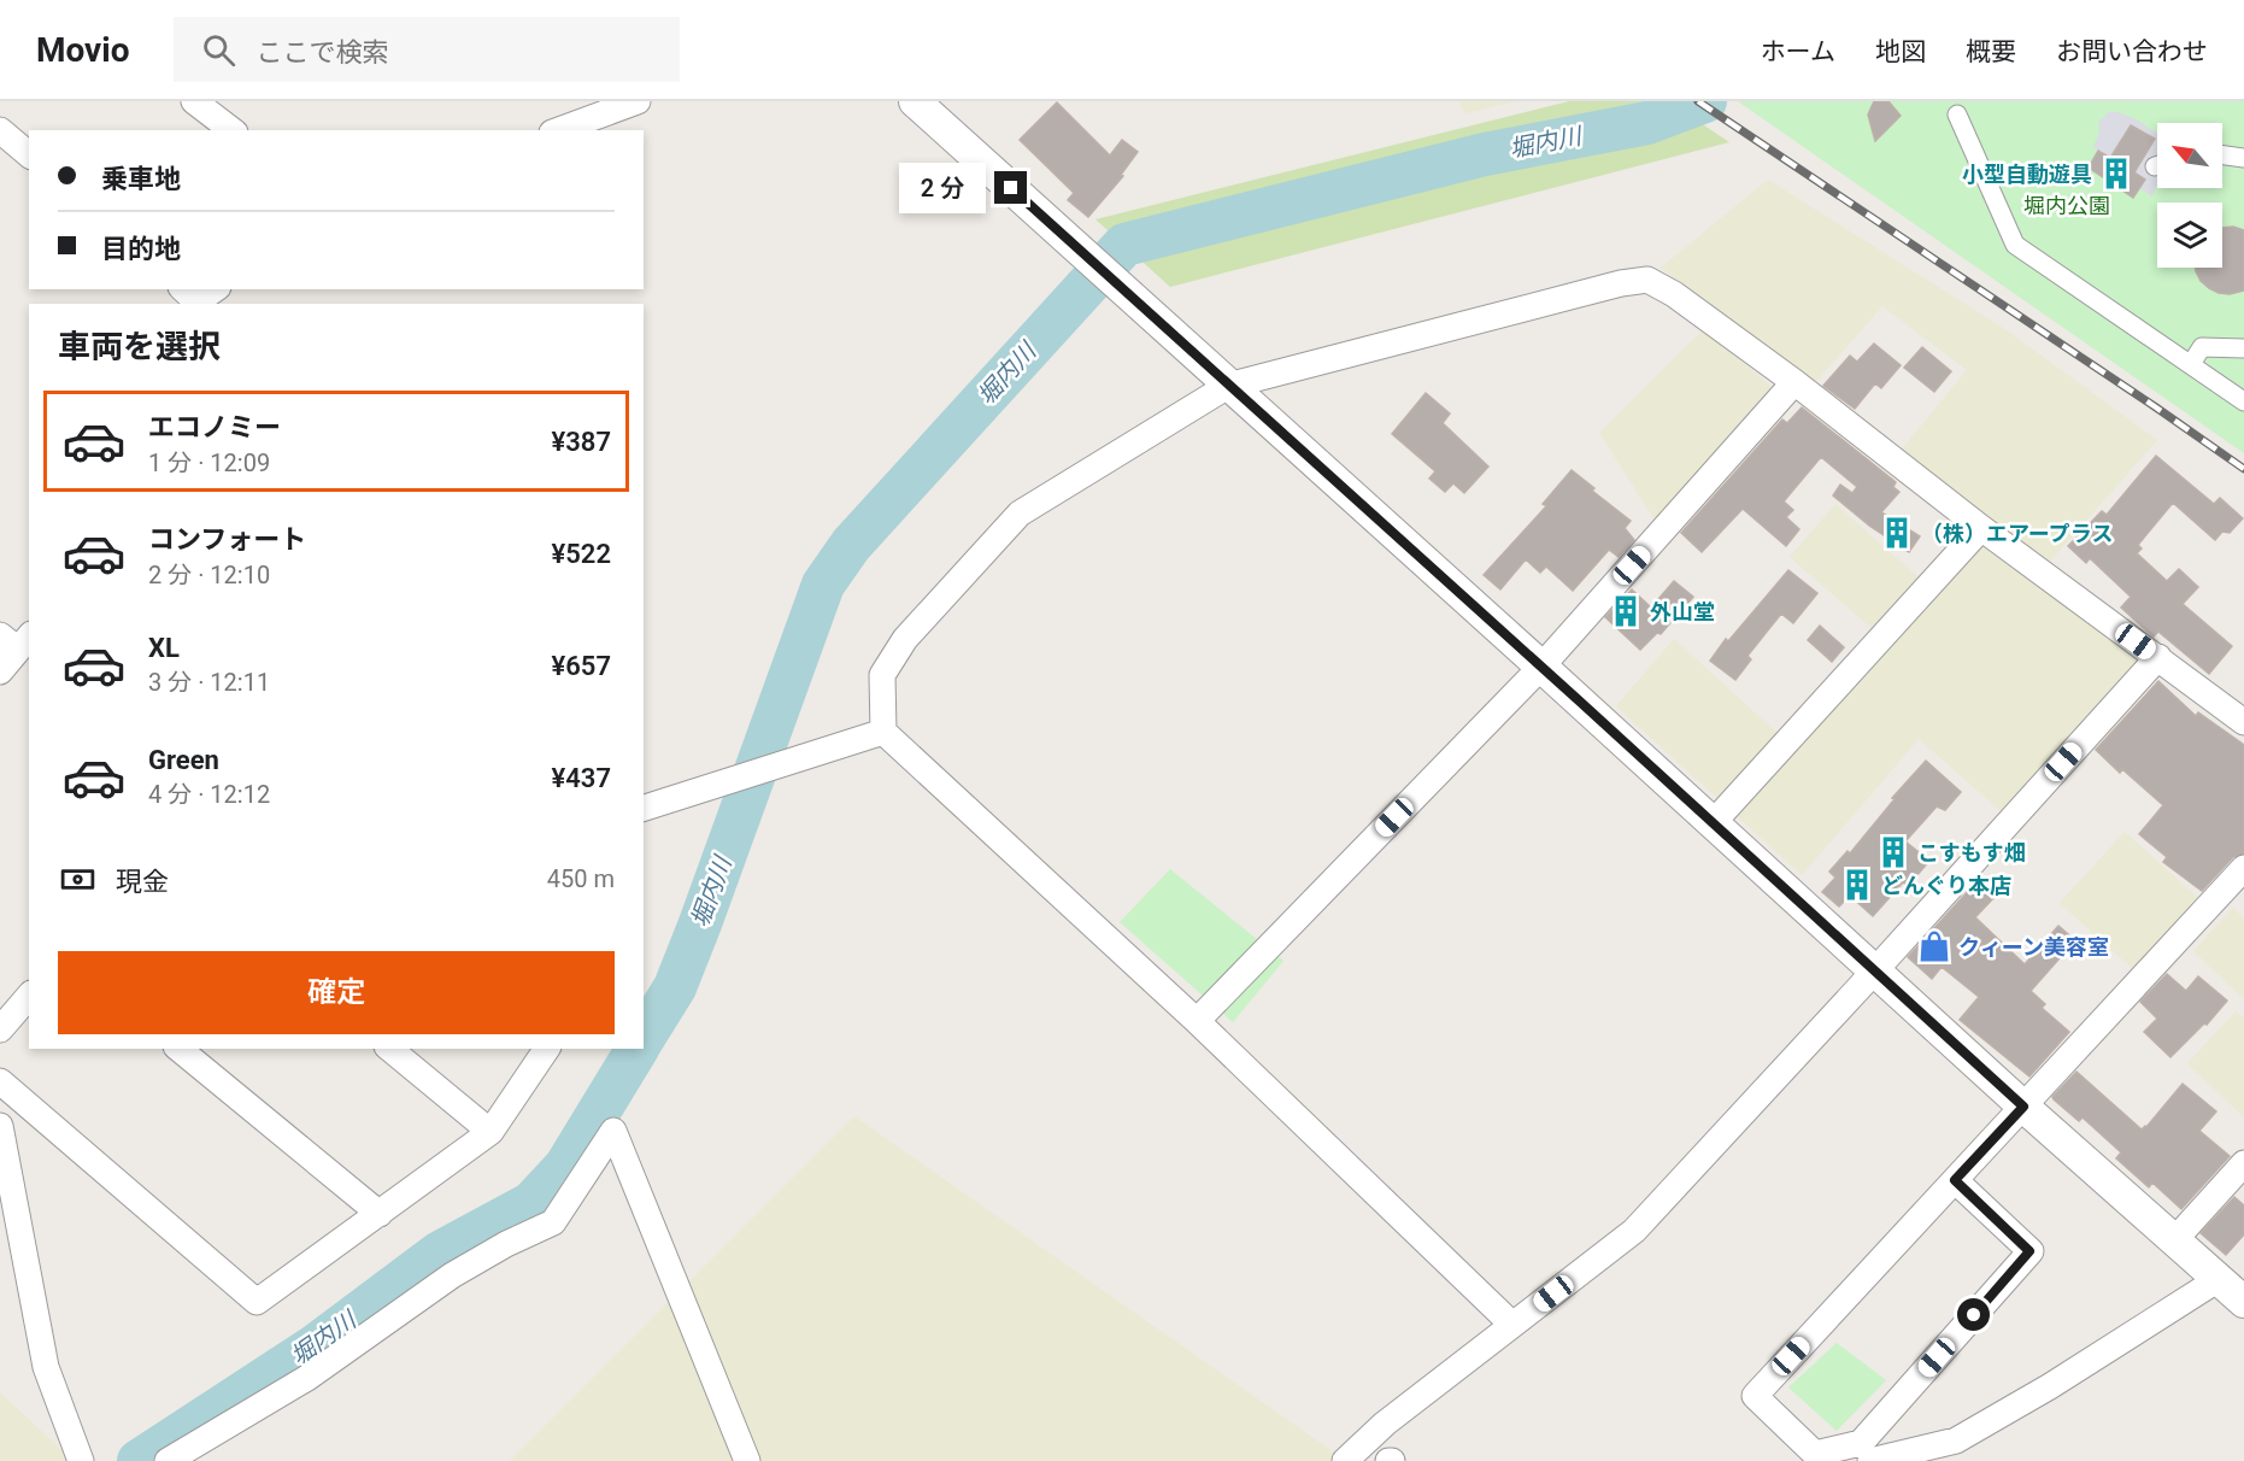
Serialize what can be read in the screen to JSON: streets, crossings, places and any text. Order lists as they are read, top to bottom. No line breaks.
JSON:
{"water":["堀内川"],"parks":["堀内公園"],"places":{"building":["小型自動遊具","（株）エアープラス","外山堂","こすもす畑","どんぐり本店"],"shop":["クィーン美容室"]},"north":"top left","page":{"header":"Movio","search":"ここで検索","nav":["ホーム","地図","概要","お問い合わせ"],"banner":["乗車地","目的地"],"bubble":"2 分","heading":"車両を選択","list":[{"name":"エコノミー","note":"1 分 · 12:09","value":"¥387"},{"name":"コンフォート","note":"2 分 · 12:10","value":"¥522"},{"name":"XL","note":"3 分 · 12:11","value":"¥657"},{"name":"Green","note":"4 分 · 12:12","value":"¥437"}],"pay":["現金","450 m"],"buttons":"確定"}}
